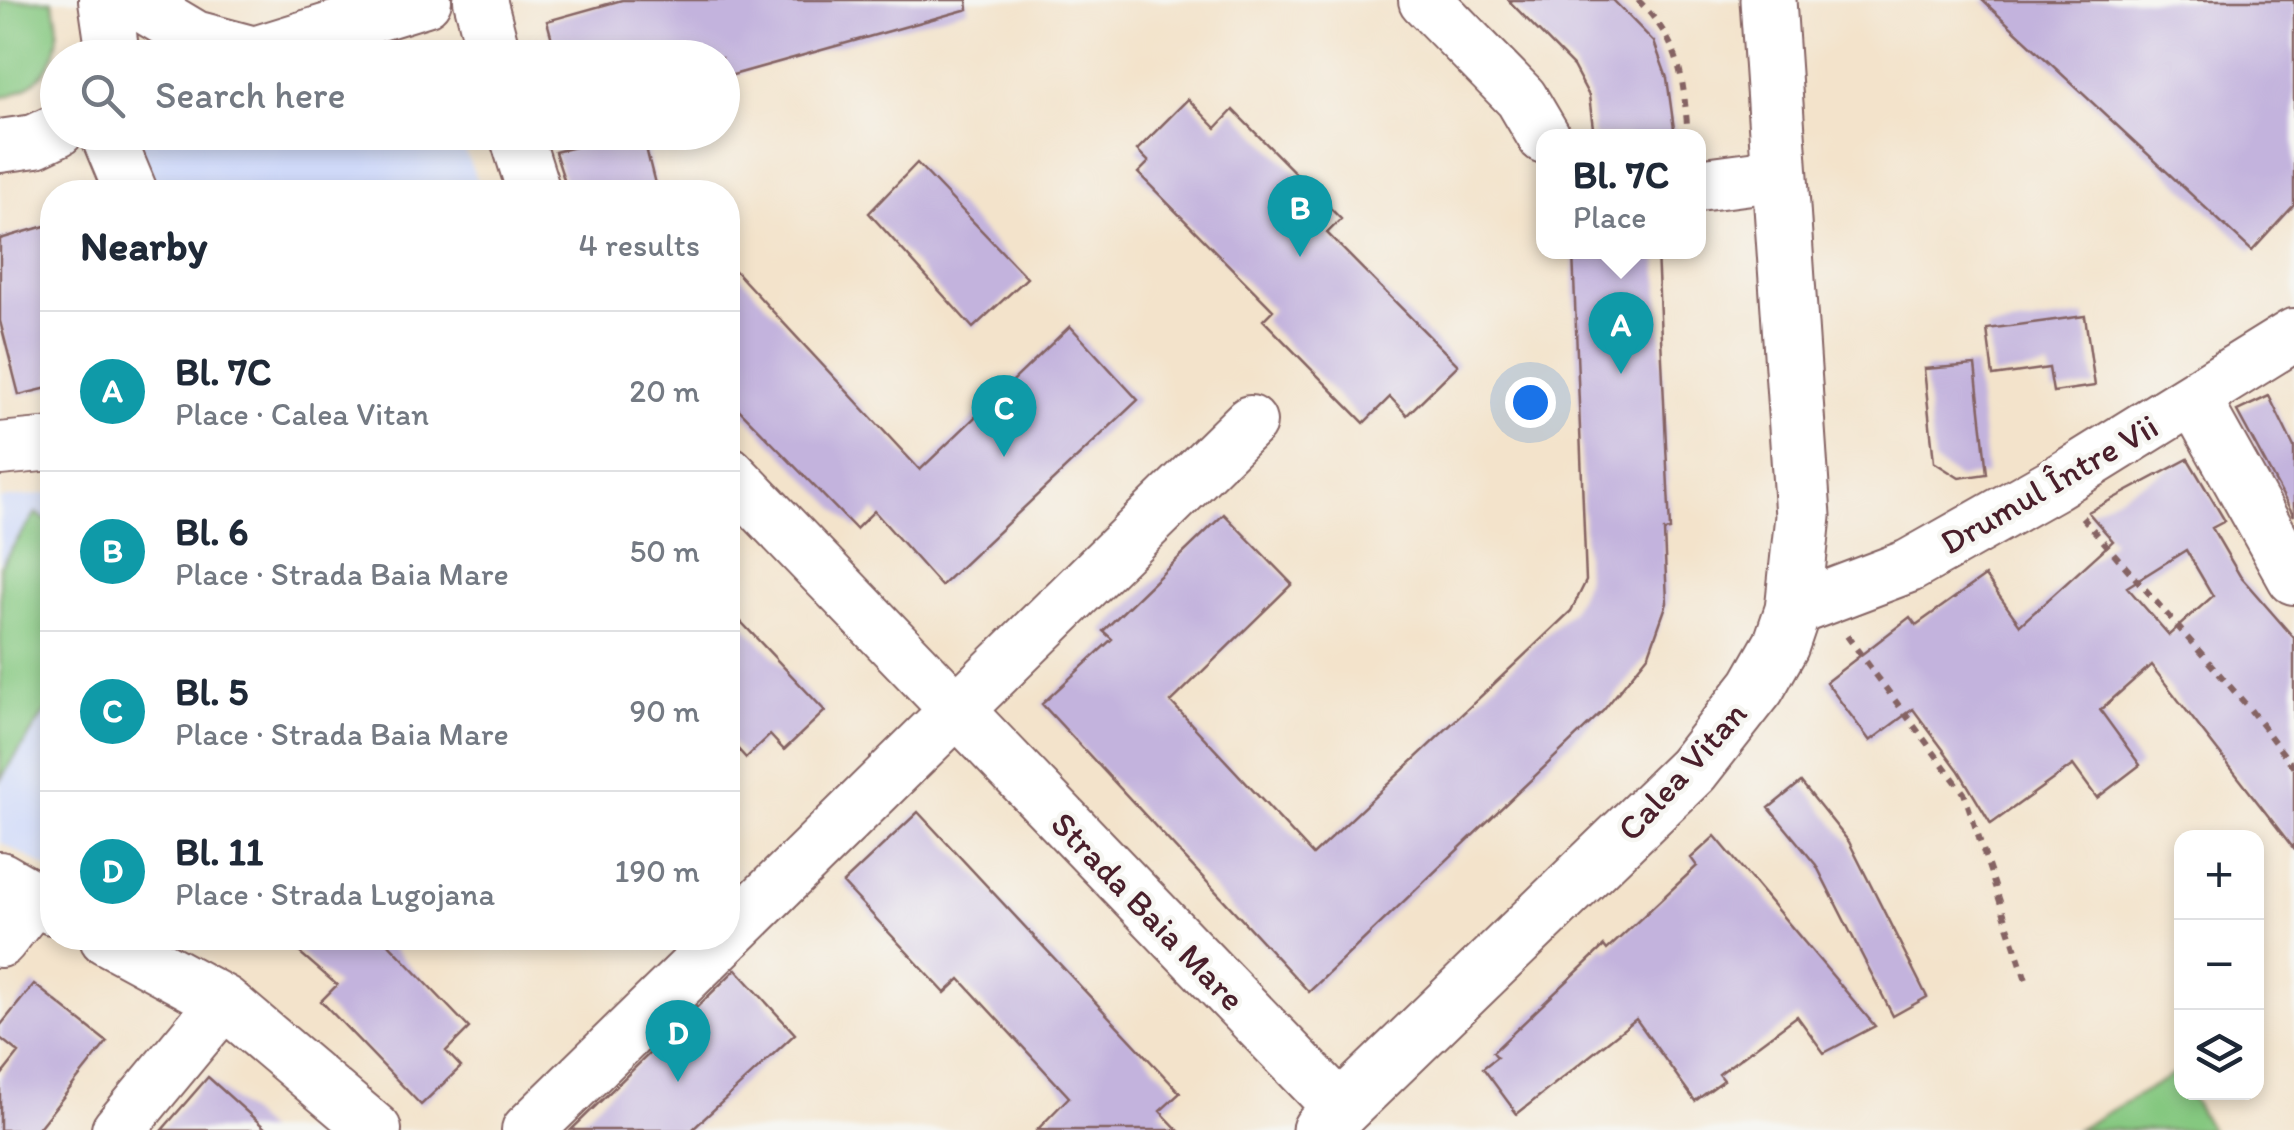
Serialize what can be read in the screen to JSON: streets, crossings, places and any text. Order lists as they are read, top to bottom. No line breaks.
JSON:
{"streets":{"main road":["Calea Vitan"],"street":["Drumul Între Vii","Strada Baia Mare"]},"crossings":[["Drumul Între Vii","Calea Vitan"],["Calea Vitan","Strada Baia Mare"]],"page":{"search":"Search here","popup":["Bl. 7C","Place"],"pins":["B","A","C","D"],"heading":["Nearby","4 results"],"list":[{"mark":"A","name":"Bl. 7C","note":"Place · Calea Vitan","value":"20 m"},{"mark":"B","name":"Bl. 6","note":"Place · Strada Baia Mare","value":"50 m"},{"mark":"C","name":"Bl. 5","note":"Place · Strada Baia Mare","value":"90 m"},{"mark":"D","name":"Bl. 11","note":"Place · Strada Lugojana","value":"190 m"}],"map_buttons":["+","−"]}}
